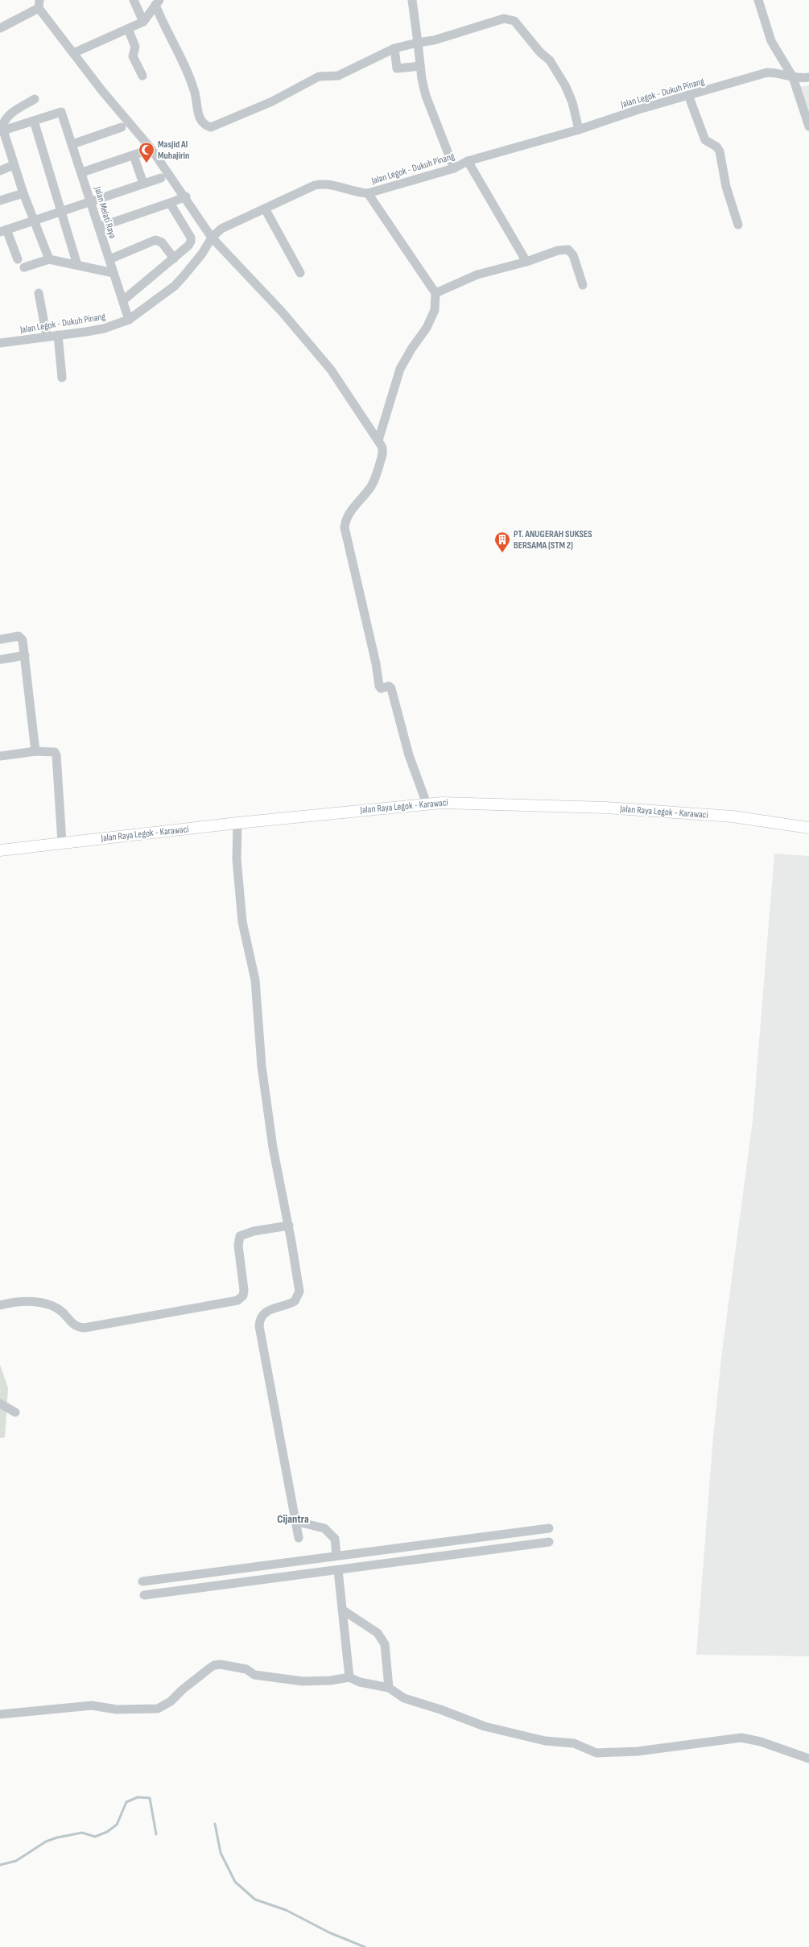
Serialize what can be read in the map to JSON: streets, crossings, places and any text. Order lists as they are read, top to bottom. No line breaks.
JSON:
{"streets":{"main road":["Jalan Raya Legok - Karawaci"],"street":["Jalan Legok - Dukuh Pinang","Jalan Melati Raya"]},"crossings":[["Jalan Legok - Dukuh Pinang","Jalan Melati Raya"]],"districts":["Cijantra"],"places":{"mosque":["Masjid Al Muhajirin"],"building":["PT. ANUGERAH SUKSES BERSAMA (STM 2)"]}}
